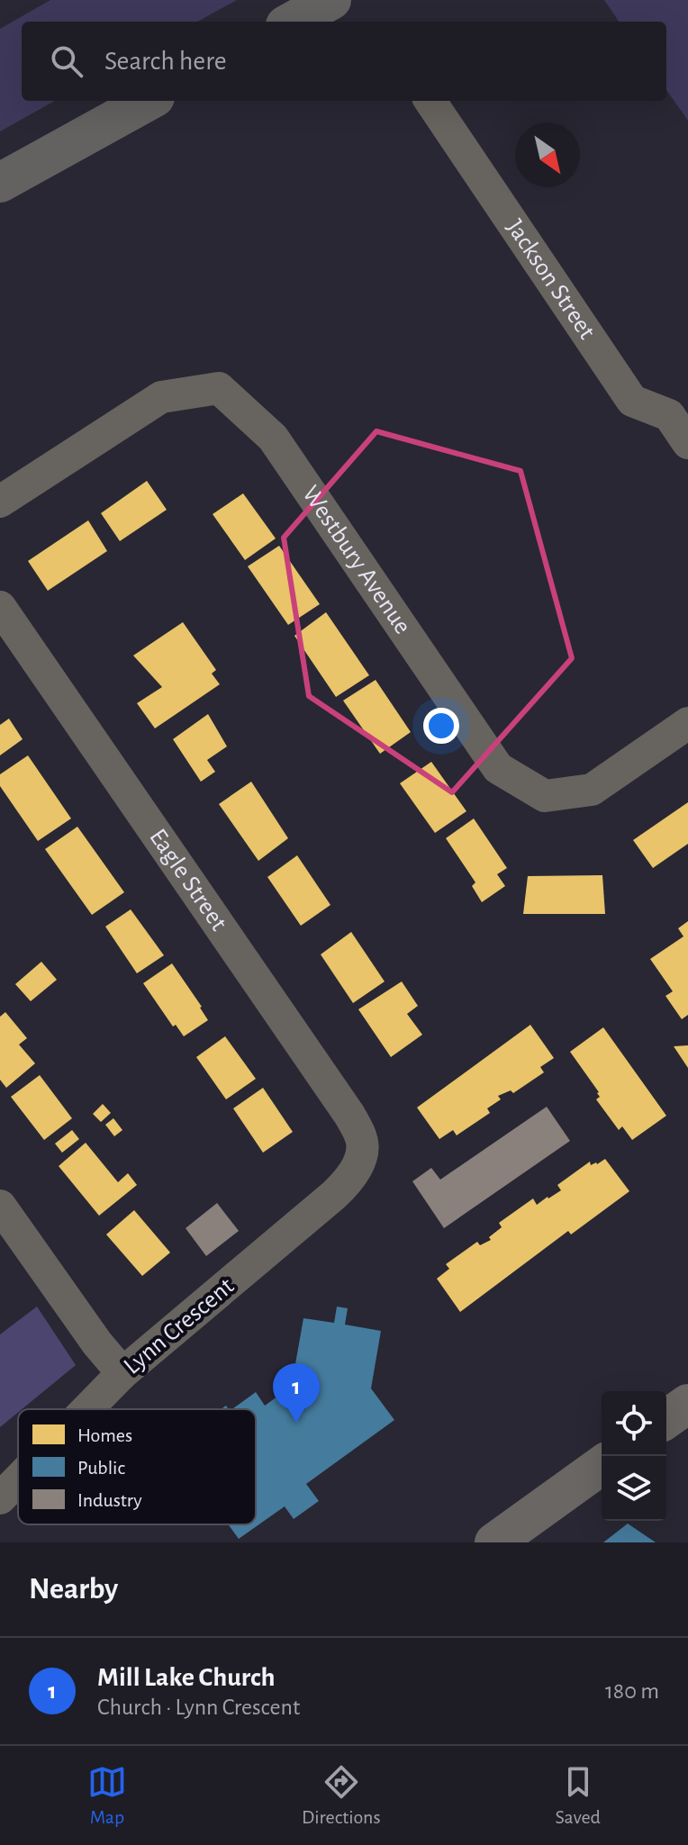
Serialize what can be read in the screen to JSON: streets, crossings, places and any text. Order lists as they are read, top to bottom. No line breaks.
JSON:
{"streets":{"street":["Jackson Street","Westbury Avenue","Eagle Street","Lynn Crescent"]},"crossings":[["Eagle Street","Lynn Crescent"]],"legend":["Homes","Public","Industry"],"north":"bottom right","page":{"search":"Search here","pins":"1","heading":"Nearby","list":[{"mark":"1","name":"Mill Lake Church","note":"Church · Lynn Crescent","value":"180 m"}],"nav":["Map","Directions","Saved"]}}
